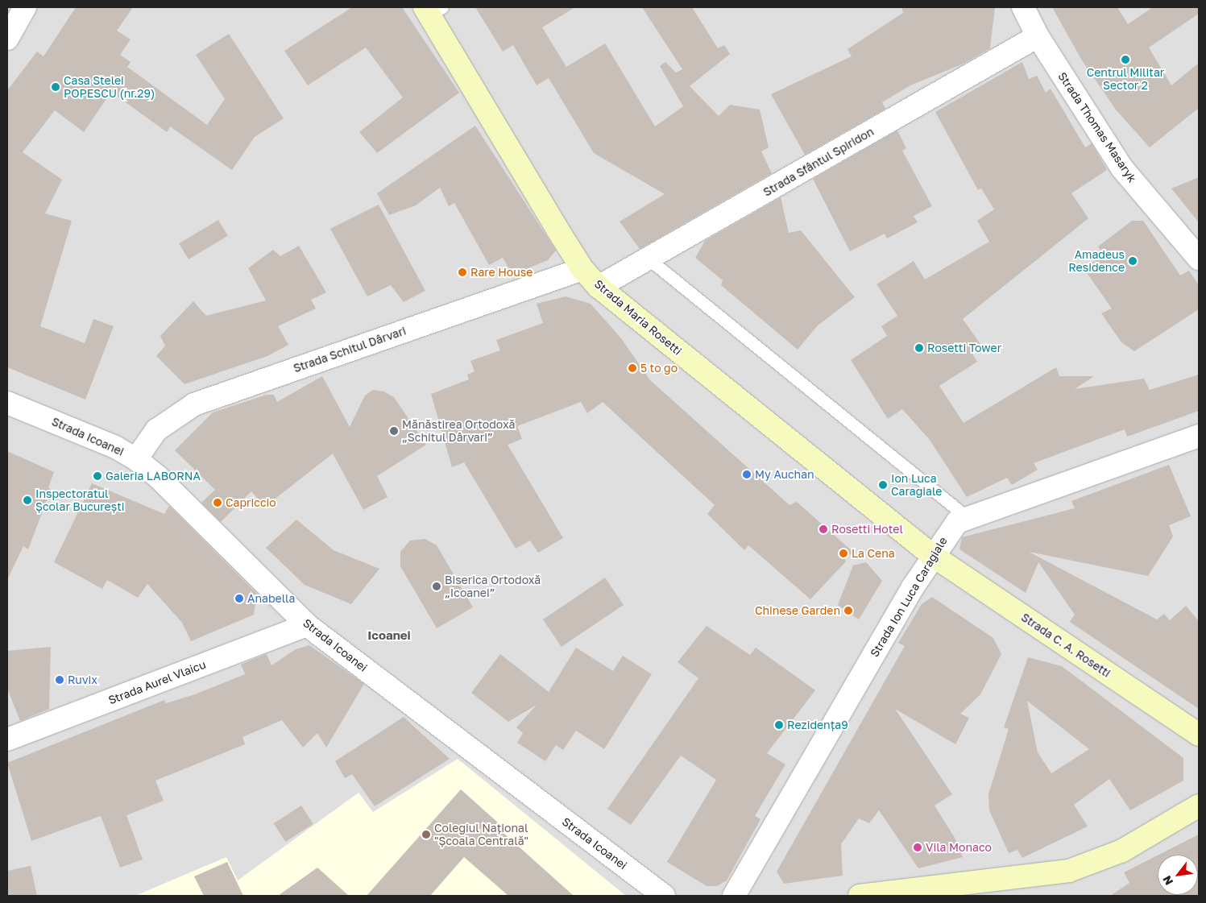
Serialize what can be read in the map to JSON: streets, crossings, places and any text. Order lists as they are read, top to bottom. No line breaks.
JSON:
{"streets":{"street":["Strada Thomas Masaryk","Strada Sfântul Spiridon","Strada Maria Rosetti","Strada Schitul Dârvari","Strada Icoanei","Strada Ion Luca Caragiale","Strada C. A. Rosetti","Strada Aurel Vlaicu"]},"crossings":[["Strada Thomas Masaryk","Strada Sfântul Spiridon"],["Strada Sfântul Spiridon","Strada Maria Rosetti"],["Strada Maria Rosetti","Strada Schitul Dârvari"],["Strada Maria Rosetti","Strada Ion Luca Caragiale"],["Strada Maria Rosetti","Strada C. A. Rosetti"],["Strada Schitul Dârvari","Strada Icoanei"],["Strada Icoanei","Strada Aurel Vlaicu"],["Strada Ion Luca Caragiale","Strada C. A. Rosetti"]],"districts":["Icoanei"],"places":["Centrul Militar Sector 2","Casa Stelei POPESCU (nr.29)","Amadeus Residence","Rare House","Rosetti Tower","5 to go","Mănăstirea Ortodoxă „Schitul Dârvari”","My Auchan","Galeria LABORNA","Ion Luca Caragiale","Inspectoratul Școlar București","Capriccio","Rosetti Hotel","La Cena","Biserica Ortodoxă „Icoanei”","Anabella","Chinese Garden","Ruvix","Rezidența9","Colegiul Național \"Școala Centrală\"","Vila Monaco"],"north":"bottom left"}
